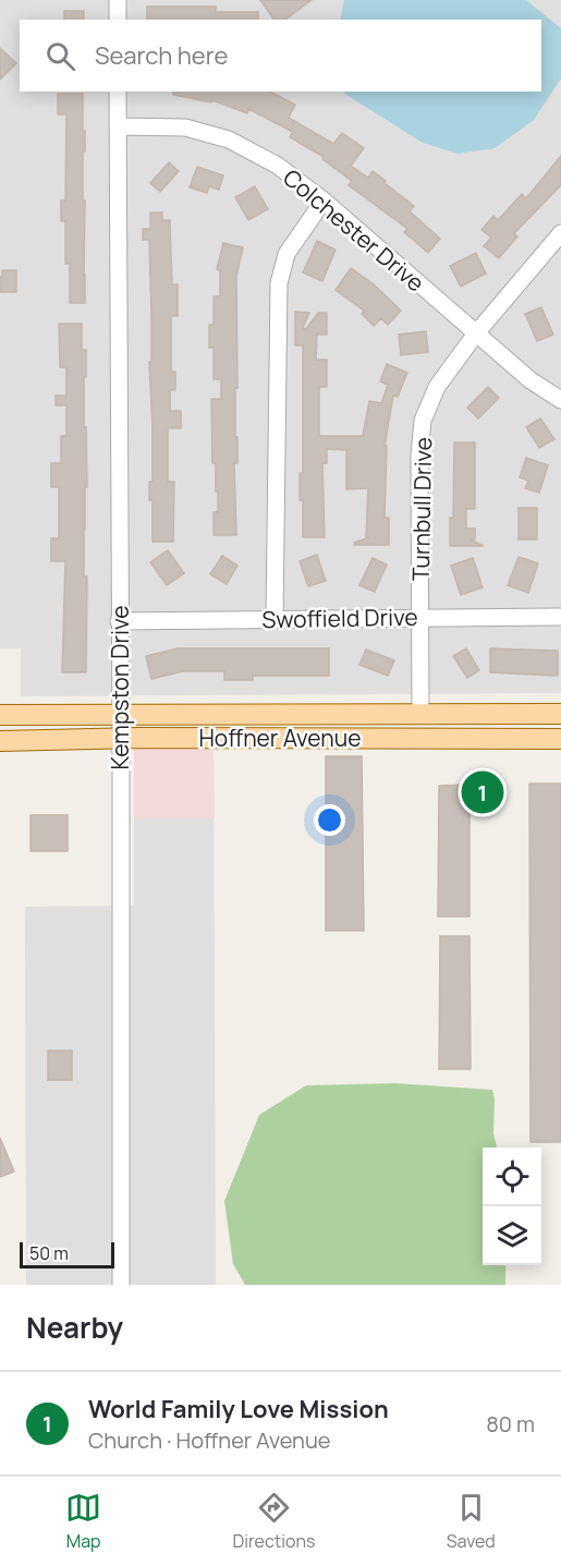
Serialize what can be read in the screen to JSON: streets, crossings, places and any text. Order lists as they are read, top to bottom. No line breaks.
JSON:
{"streets":{"main road":["Hoffner Avenue"],"street":["Colchester Drive","Turnbull Drive","Swoffield Drive","Kempston Drive"]},"crossings":[["Colchester Drive","Turnbull Drive"],["Colchester Drive","Kempston Drive"],["Turnbull Drive","Swoffield Drive"],["Turnbull Drive","Hoffner Avenue"],["Swoffield Drive","Kempston Drive"],["Kempston Drive","Hoffner Avenue"]],"scale_bar":"50 m","page":{"search":"Search here","pins":"1","scale":"50 m","heading":"Nearby","list":[{"mark":"1","name":"World Family Love Mission","note":"Church · Hoffner Avenue","value":"80 m"}],"nav":["Map","Directions","Saved"]}}
